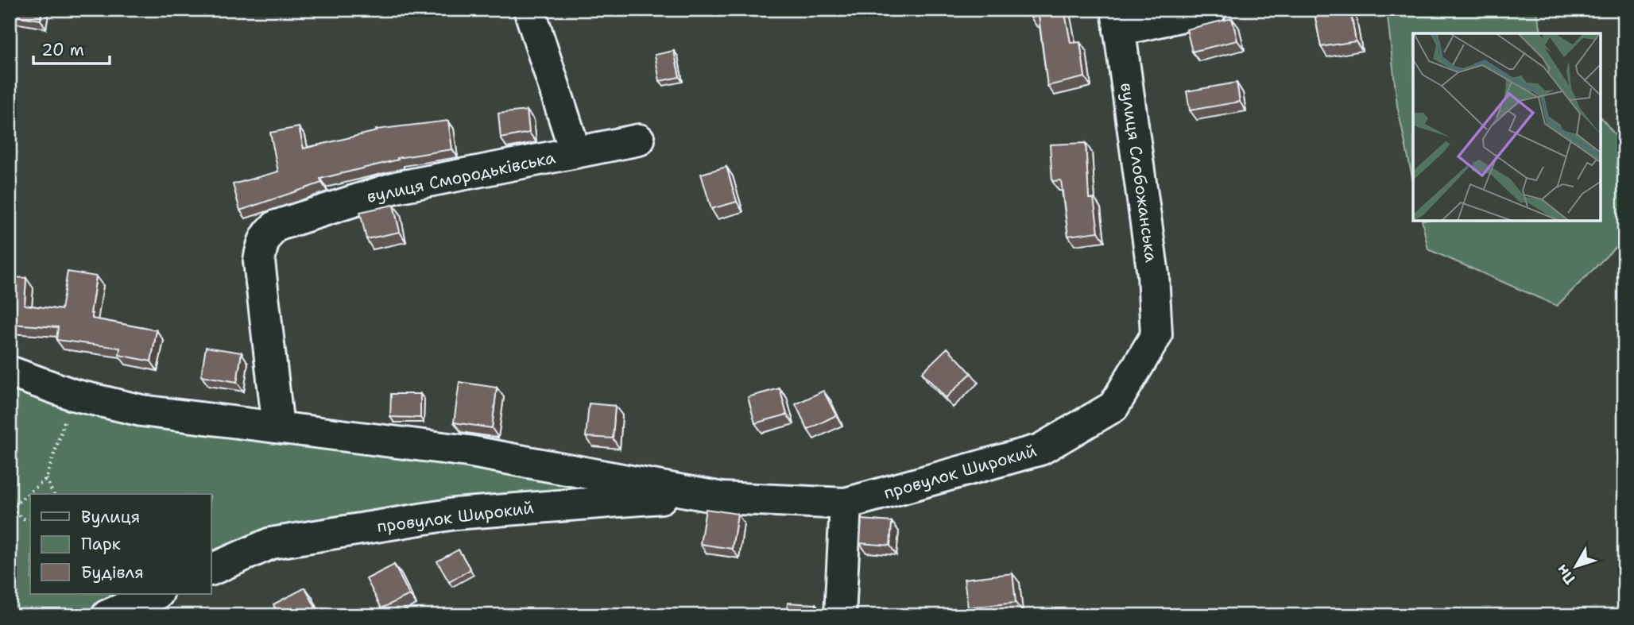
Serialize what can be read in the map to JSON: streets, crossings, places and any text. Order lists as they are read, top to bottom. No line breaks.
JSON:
{"streets":{"street":["вулиця Слобожанська","вулиця Смородьківська","провулок Широкий"]},"crossings":[["вулиця Слобожанська","провулок Широкий"]],"legend":["Вулиця","Парк","Будівля"],"scale_bar":"20 m","north":"bottom left"}
